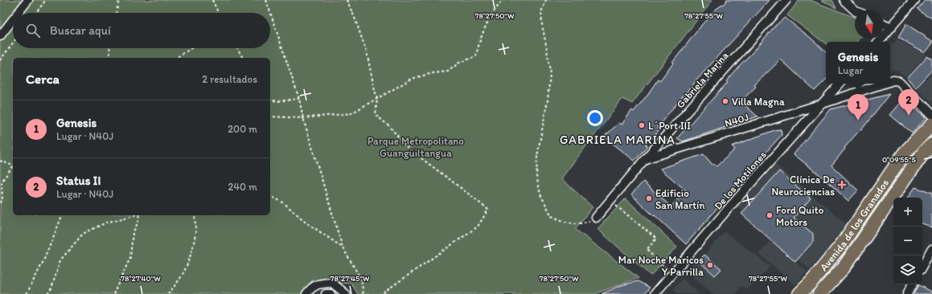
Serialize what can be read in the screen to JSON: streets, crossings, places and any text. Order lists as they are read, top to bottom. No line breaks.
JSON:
{"streets":{"main road":["Avenida de los Granados"],"street":["Gabriela Marina","N40J","De los Motilones"]},"crossings":[["Gabriela Marina","N40J"],["N40J","De los Motilones"]],"districts":["GABRIELA MARINA"],"parks":["Parque Metropolitano Guangüiltangua"],"places":{"other":["Villa Magna","L´Port III","Edificio San Martín","Ford Quito Motors","Mar Noche Maricos Y Parrilla"],"health":["Clínica De Neurociencias"]},"north":"bottom","page":{"search":"Buscar aquí","popup":["Genesis","Lugar"],"heading":["Cerca","2 resultados"],"pins":["2","1"],"list":[{"mark":"1","name":"Genesis","note":"Lugar · N40J","value":"200 m"},{"mark":"2","name":"Status II","note":"Lugar · N40J","value":"240 m"}],"map_buttons":["+","−"]},"coordinates":["78°27'50\"W","78°27'55\"W","0°09'55\"S","78°27'40\"W","78°27'45\"W"]}
